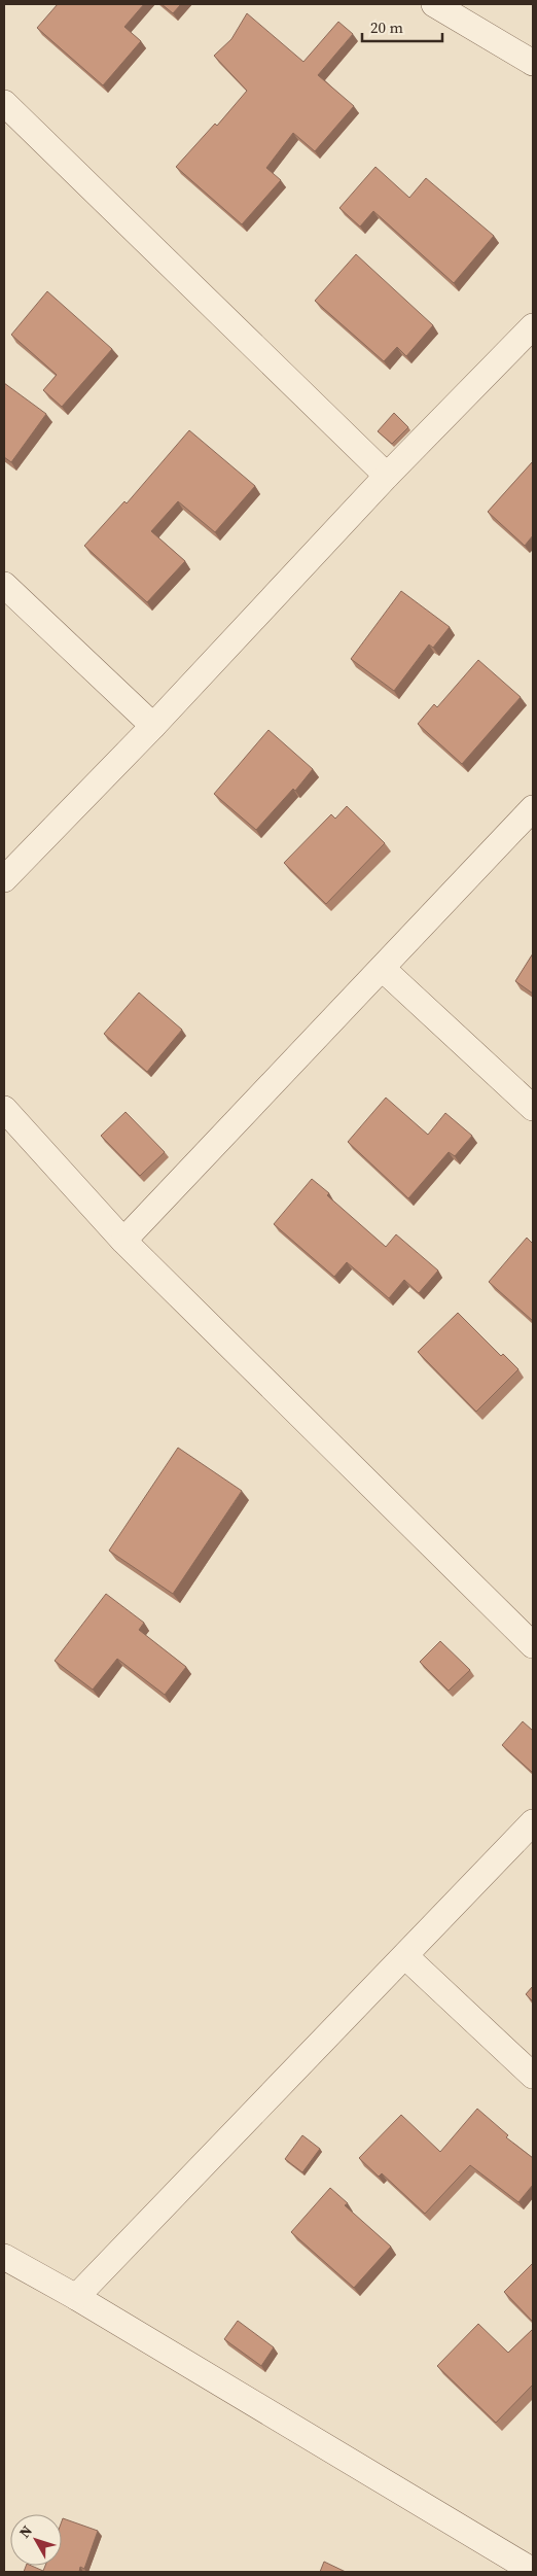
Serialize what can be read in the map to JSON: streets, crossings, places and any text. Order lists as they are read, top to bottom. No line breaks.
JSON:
{"scale_bar":"20 m","north":"top left"}
